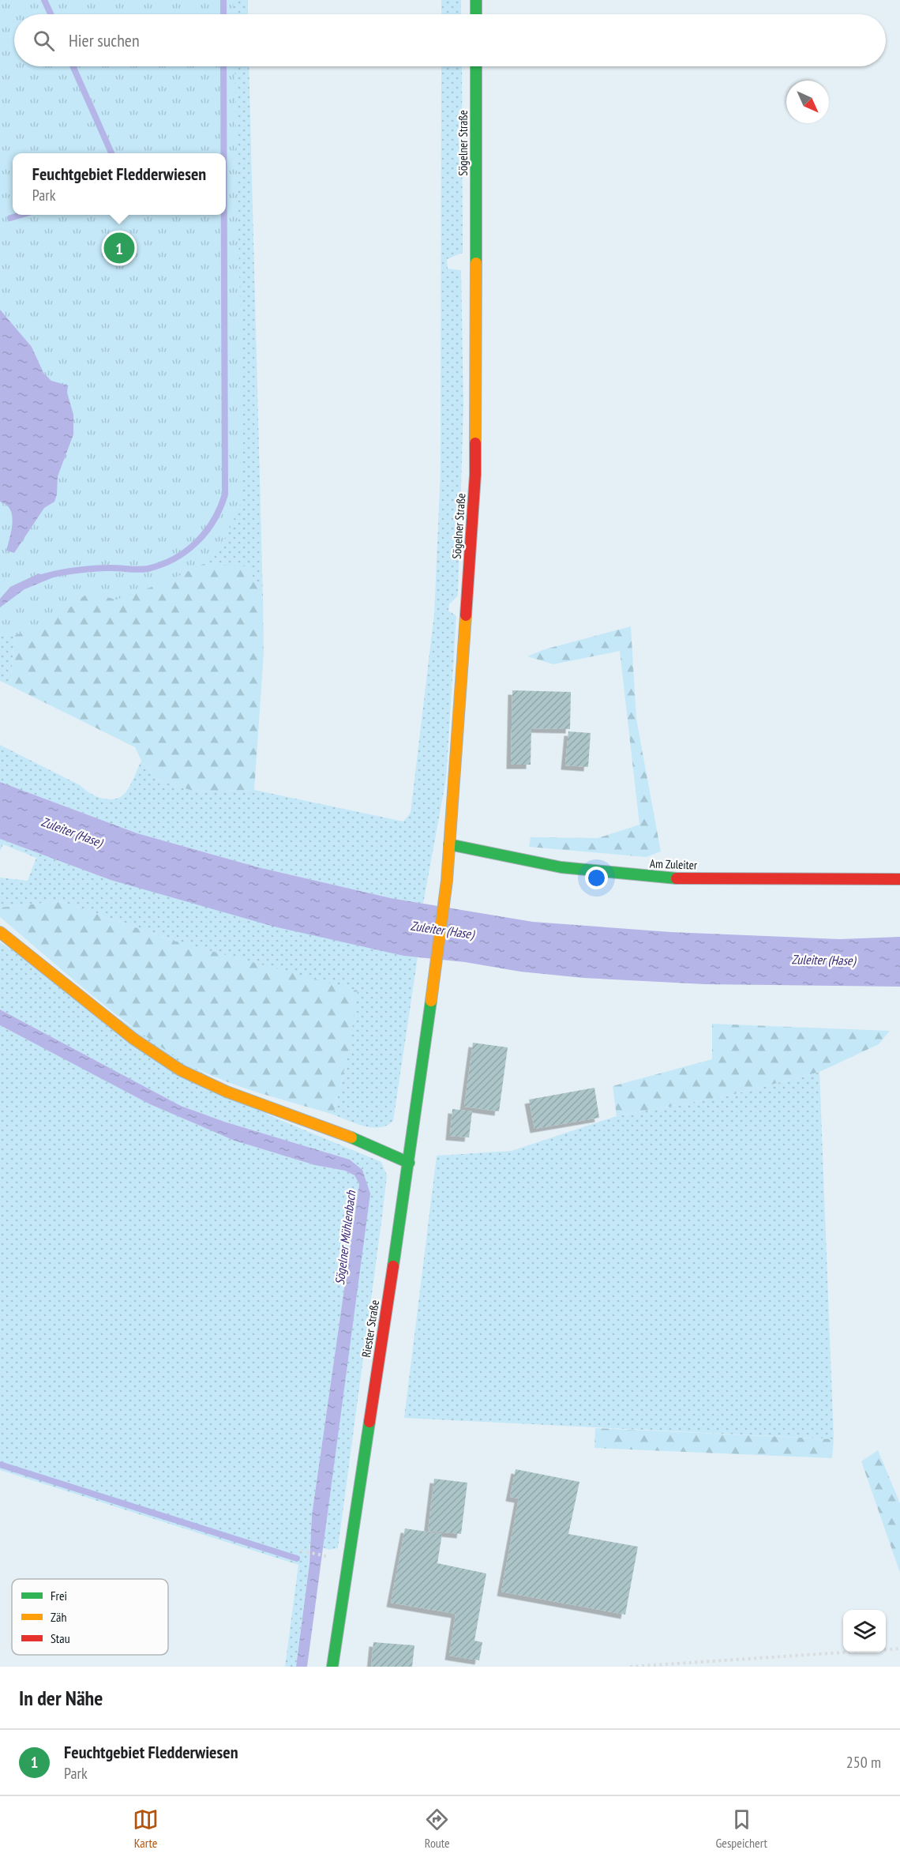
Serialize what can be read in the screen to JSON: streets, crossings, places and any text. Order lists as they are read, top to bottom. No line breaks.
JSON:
{"streets":{"street":["Sögelner Straße","Am Zuleiter","Riester Straße"]},"crossings":[["Sögelner Straße","Am Zuleiter"],["Sögelner Straße","Riester Straße"]],"water":["Zuleiter (Hase)","Sögelner Mühlenbach"],"legend":["Frei","Zäh","Stau"],"north":"bottom right","page":{"search":"Hier suchen","popup":["Feuchtgebiet Fledderwiesen","Park"],"pins":"1","heading":"In der Nähe","list":[{"mark":"1","name":"Feuchtgebiet Fledderwiesen","note":"Park","value":"250 m"}],"nav":["Karte","Route","Gespeichert"]}}
